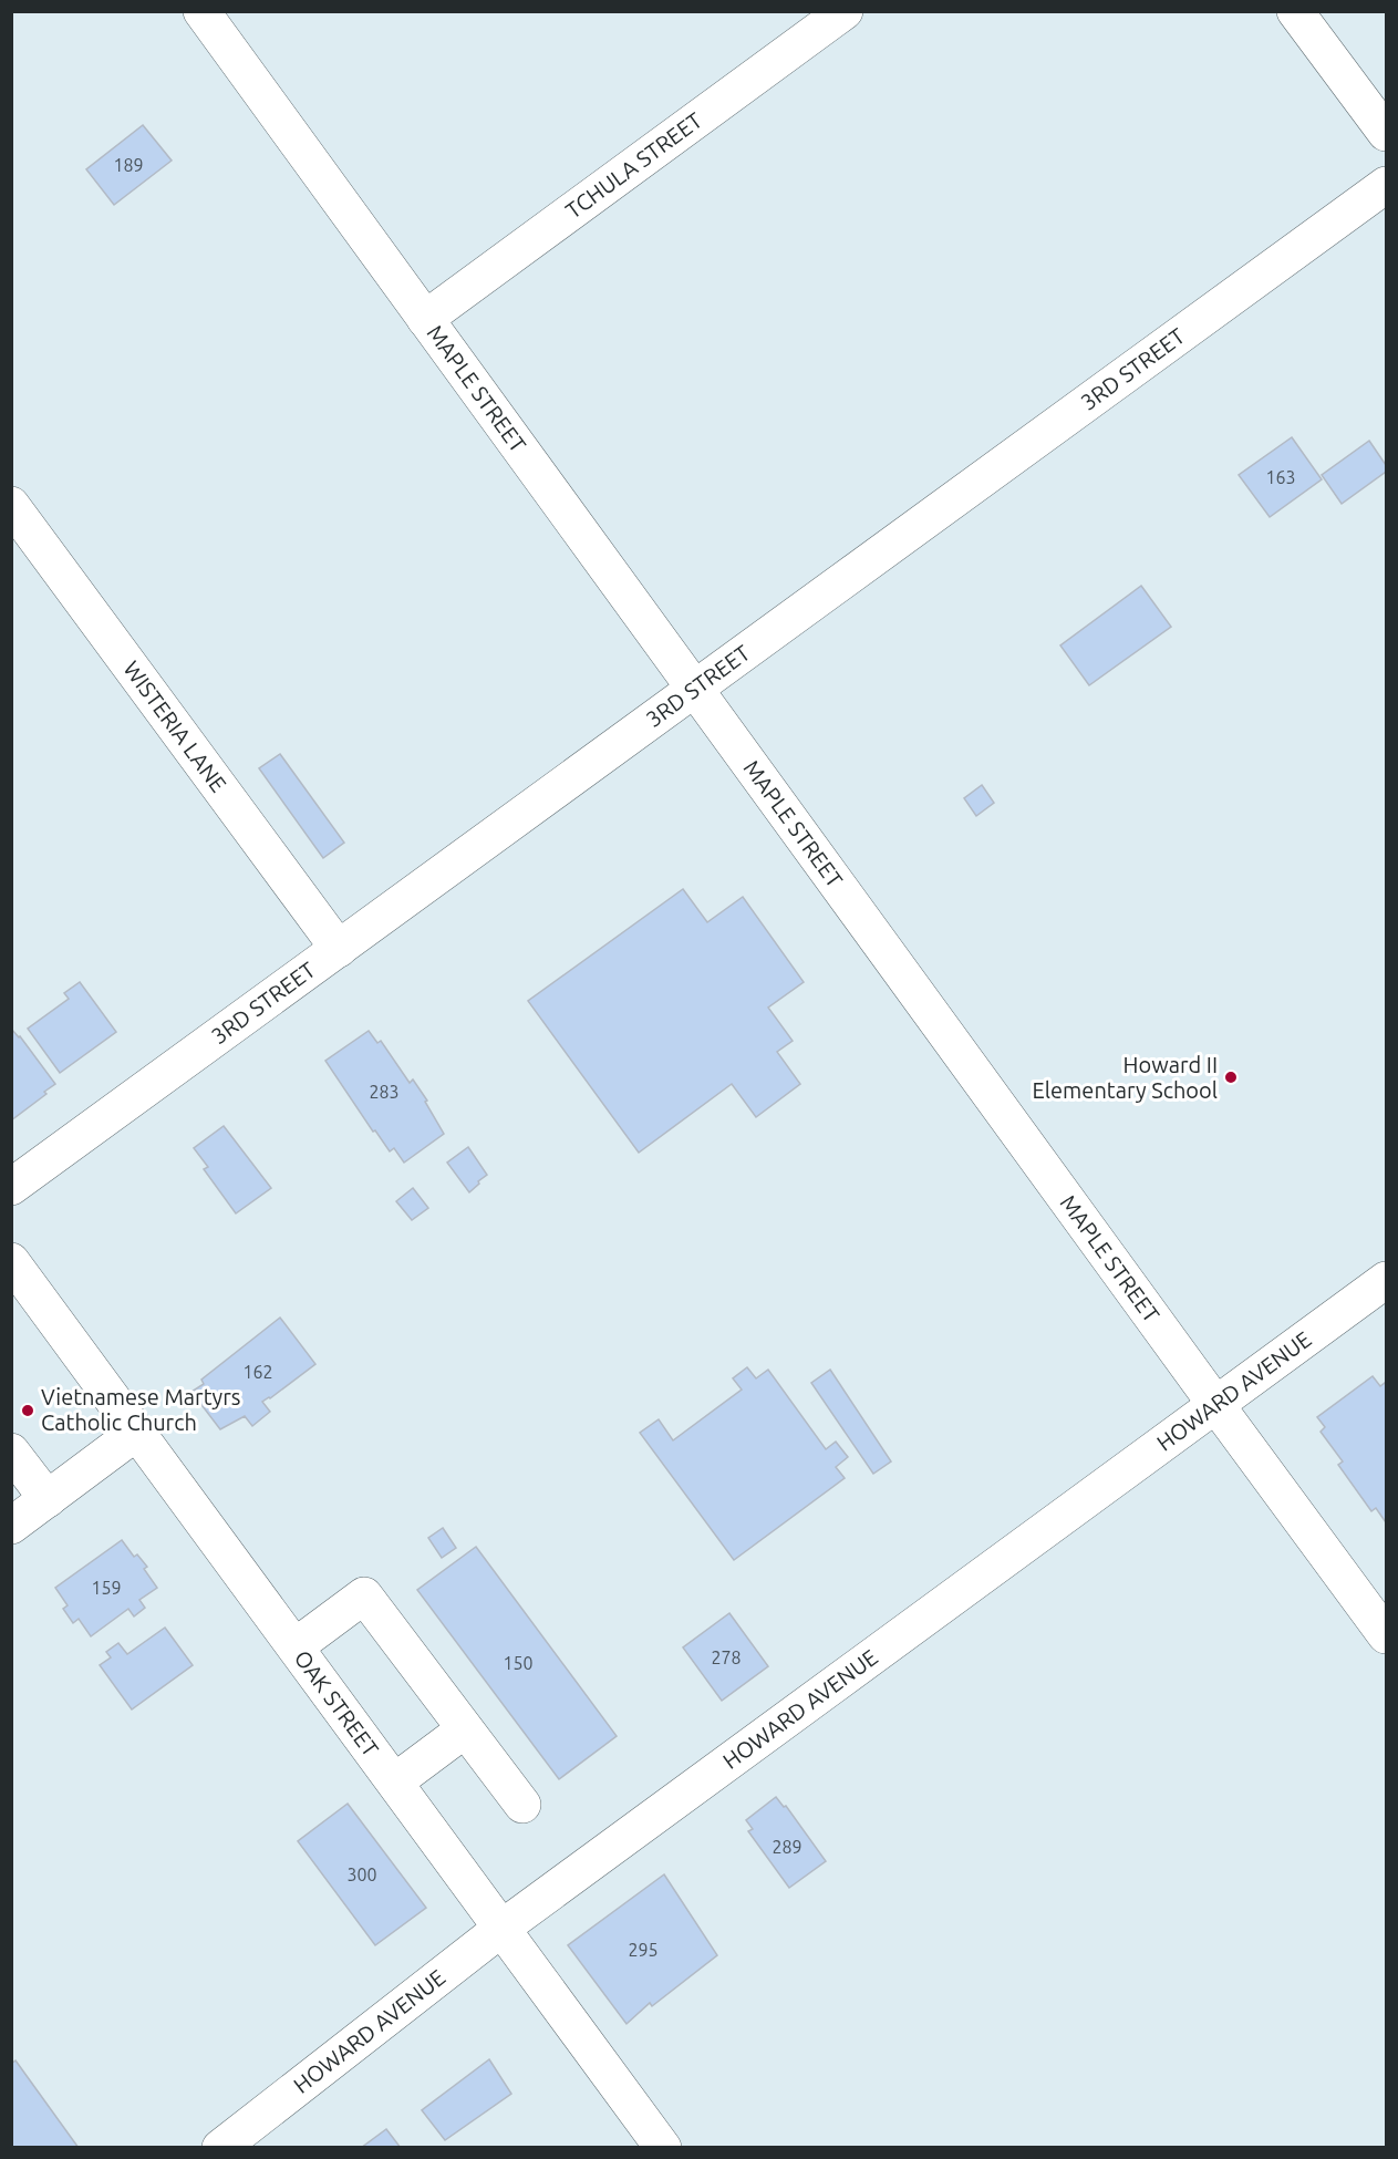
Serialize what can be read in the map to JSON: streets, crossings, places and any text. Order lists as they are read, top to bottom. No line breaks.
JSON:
{"streets":{"street":["TCHULA STREET","3RD STREET","MAPLE STREET","WISTERIA LANE","HOWARD AVENUE","OAK STREET"]},"crossings":[["TCHULA STREET","MAPLE STREET"],["3RD STREET","MAPLE STREET"],["3RD STREET","WISTERIA LANE"],["MAPLE STREET","HOWARD AVENUE"],["HOWARD AVENUE","OAK STREET"]],"places":["Howard II Elementary School","Vietnamese Martyrs Catholic Church"],"house_numbers":["189","163","283","162","159","278","150","289","300","295"]}
